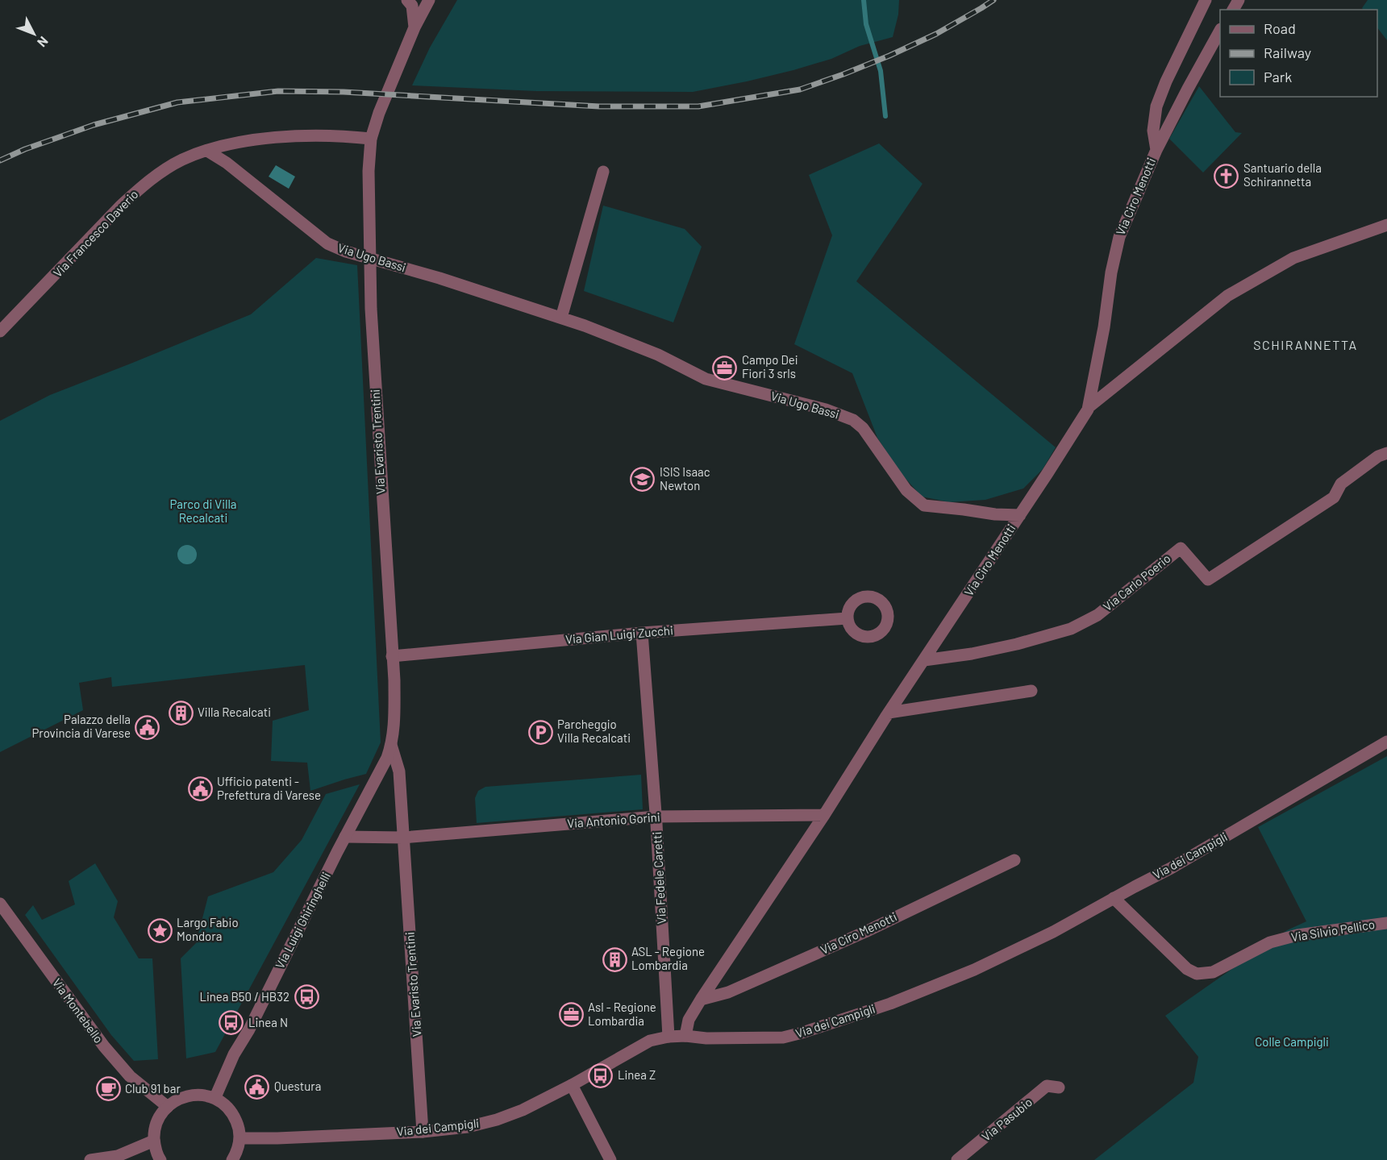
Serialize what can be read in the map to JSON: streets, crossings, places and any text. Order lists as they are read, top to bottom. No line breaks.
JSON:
{"streets":{"street":["Via Ciro Menotti","Via Francesco Daverio","Via Ugo Bassi","Via Evaristo Trentini","Via Carlo Poerio","Via Gian Luigi Zucchi","Via Antonio Gorini","Via dei Campigli","Via Fedele Caretti","Via Luigi Ghiringhelli","Via Silvio Pellico","Via Montebello","Via Pasubio"]},"crossings":[["Via Ciro Menotti","Via Ugo Bassi"],["Via Ciro Menotti","Via Carlo Poerio"],["Via Ciro Menotti","Via Antonio Gorini"],["Via Ciro Menotti","Via dei Campigli"],["Via Francesco Daverio","Via Ugo Bassi"],["Via Francesco Daverio","Via Evaristo Trentini"],["Via Ugo Bassi","Via Evaristo Trentini"],["Via Evaristo Trentini","Via Gian Luigi Zucchi"],["Via Evaristo Trentini","Via Antonio Gorini"],["Via Evaristo Trentini","Via dei Campigli"],["Via Evaristo Trentini","Via Luigi Ghiringhelli"],["Via Gian Luigi Zucchi","Via Fedele Caretti"],["Via Antonio Gorini","Via Fedele Caretti"],["Via Antonio Gorini","Via Luigi Ghiringhelli"],["Via dei Campigli","Via Fedele Caretti"],["Via dei Campigli","Via Silvio Pellico"]],"districts":["SCHIRANNETTA"],"parks":["Parco di Villa Recalcati","Colle Campigli"],"places":{"church":["Santuario della Schirannetta"],"office":["Campo Dei Fiori 3 srls","Asl - Regione Lombardia"],"school or university":["ISIS Isaac Newton"],"building":["Villa Recalcati","ASL - Regione Lombardia"],"public building":["Palazzo della Provincia di Varese","Ufficio patenti - Prefettura di Varese","Questura"],"parking":["Parcheggio Villa Recalcati"],"place":["Largo Fabio Mondora"],"bus stop":["Linea B50 / HB32","Linea N","Linea Z"],"cafe":["Club 91 bar"]},"legend":["Road","Railway","Park"],"north":"bottom right"}
